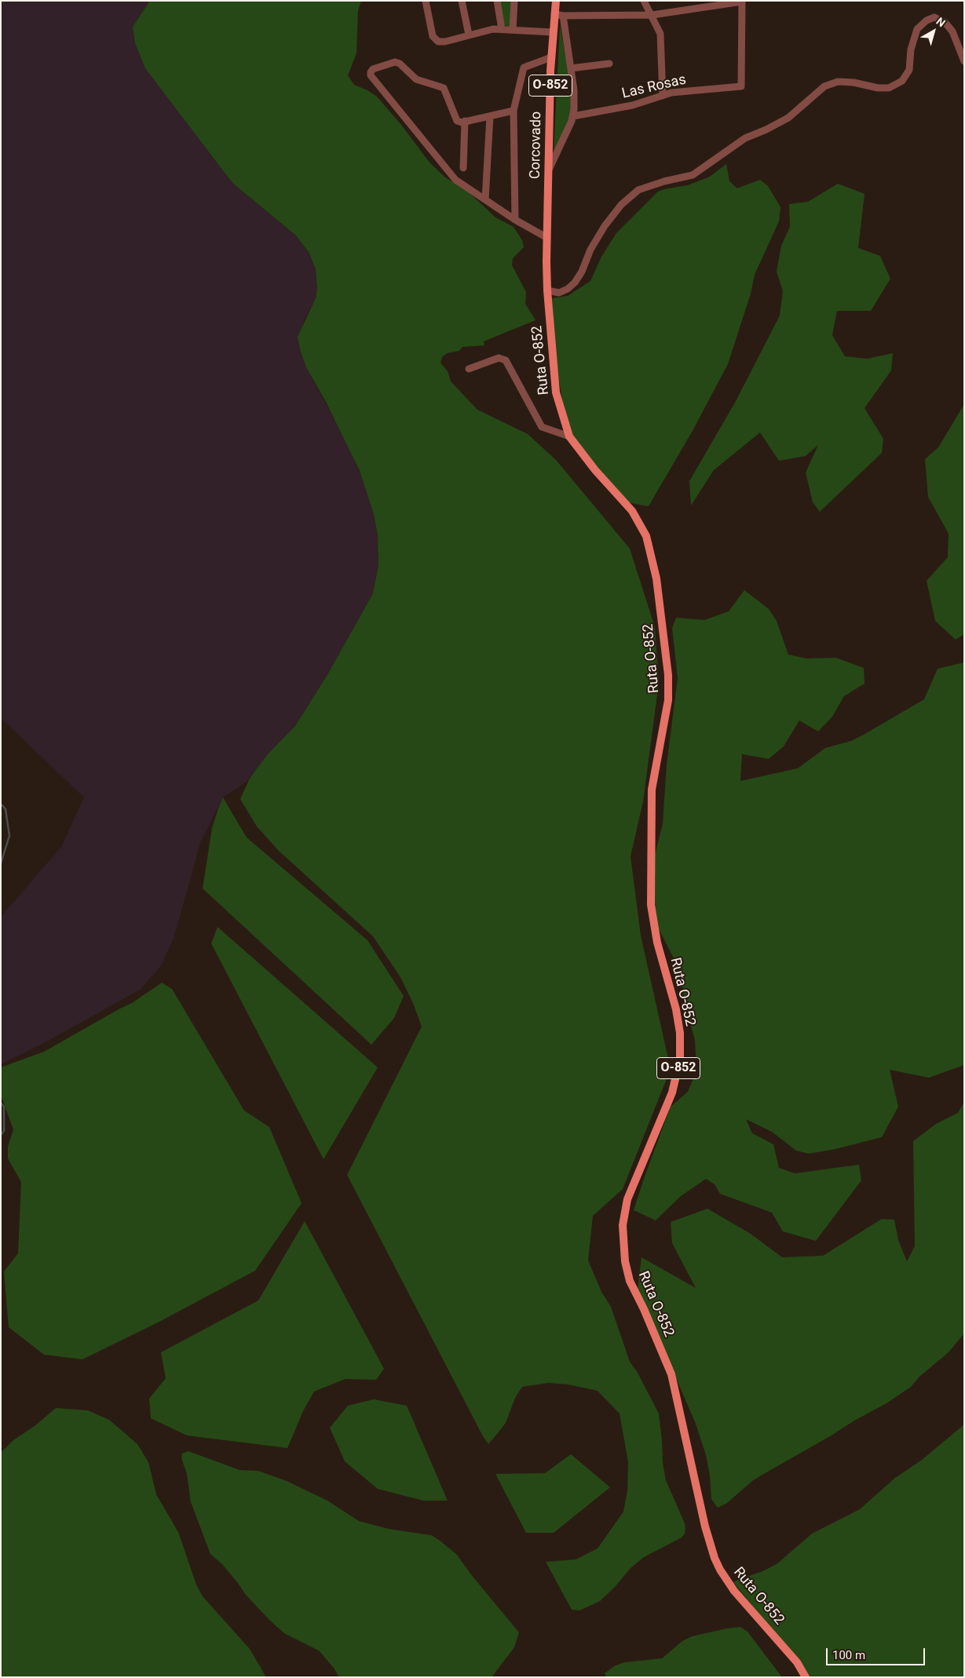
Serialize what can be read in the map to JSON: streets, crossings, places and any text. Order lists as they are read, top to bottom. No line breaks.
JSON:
{"streets":{"main road":["O-852","Corcovado","Ruta O-852"],"street":["Las Rosas"]},"crossings":[["Corcovado","Ruta O-852"]],"scale_bar":"100 m","north":"top right"}
